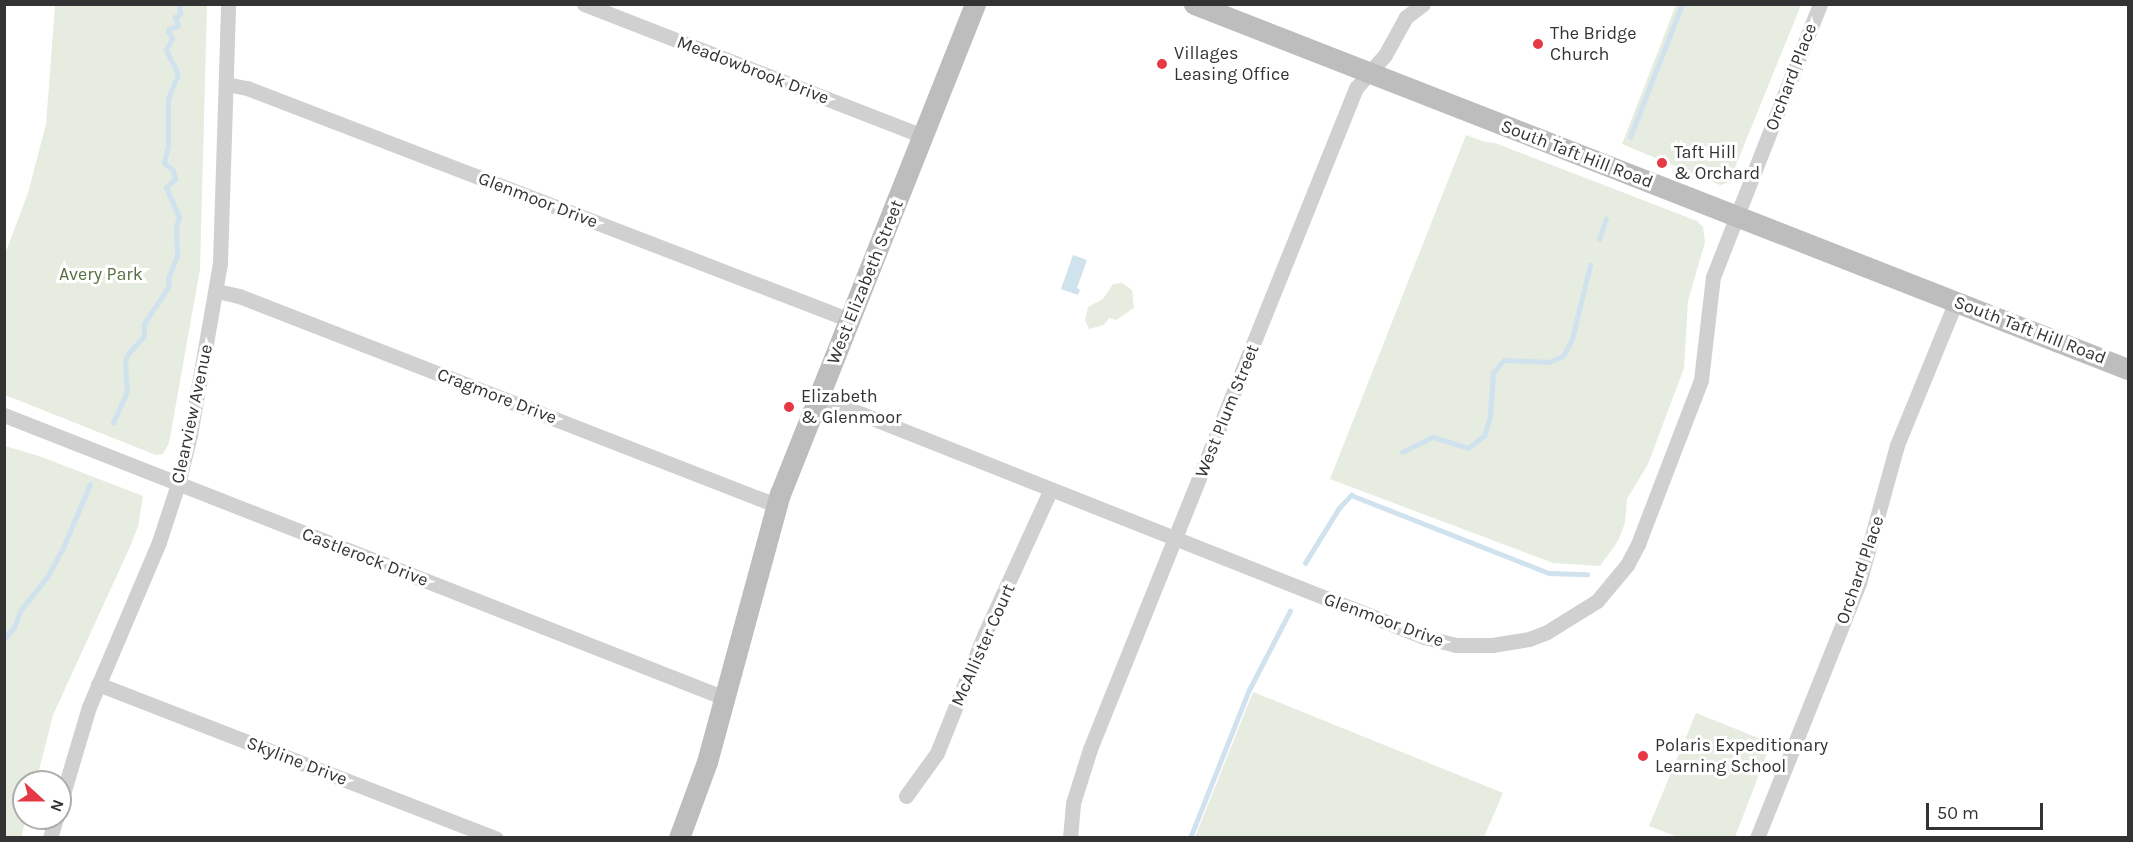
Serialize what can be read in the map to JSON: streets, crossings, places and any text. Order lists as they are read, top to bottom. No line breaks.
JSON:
{"streets":{"main road":["South Taft Hill Road","West Elizabeth Street"],"street":["Meadowbrook Drive","Orchard Place","Glenmoor Drive","Cragmore Drive","West Plum Street","Clearview Avenue","Castlerock Drive","McAllister Court","Skyline Drive"]},"crossings":[["Meadowbrook Drive","West Elizabeth Street"],["Orchard Place","South Taft Hill Road"],["Orchard Place","Glenmoor Drive"],["South Taft Hill Road","Glenmoor Drive"],["South Taft Hill Road","West Plum Street"],["Glenmoor Drive","West Elizabeth Street"],["Glenmoor Drive","West Plum Street"],["Glenmoor Drive","Clearview Avenue"],["Glenmoor Drive","McAllister Court"],["West Elizabeth Street","Cragmore Drive"],["West Elizabeth Street","Castlerock Drive"],["Cragmore Drive","Clearview Avenue"],["Clearview Avenue","Castlerock Drive"],["Clearview Avenue","Skyline Drive"]],"parks":["Avery Park"],"places":["The Bridge Church","Villages Leasing Office","Taft Hill & Orchard","Elizabeth & Glenmoor","Polaris Expeditionary Learning School"],"scale_bar":"50 m","north":"right"}
